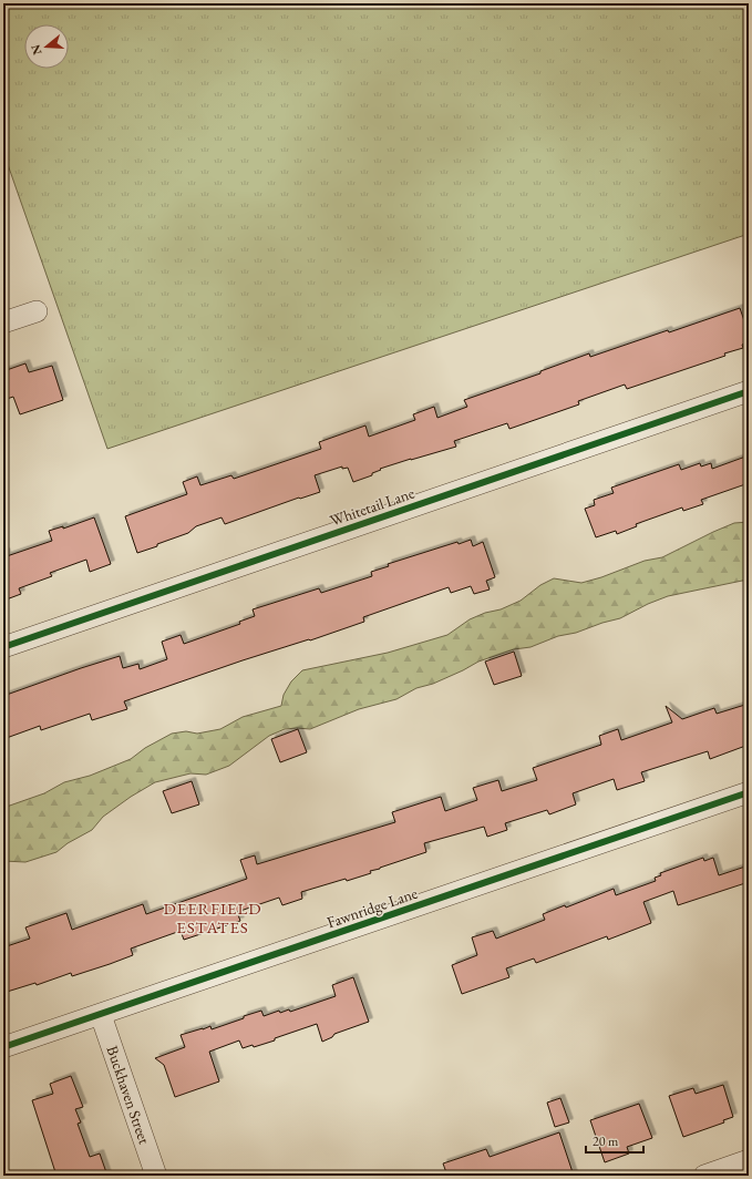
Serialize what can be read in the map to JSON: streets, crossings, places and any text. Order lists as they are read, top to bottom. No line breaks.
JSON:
{"streets":{"street":["Whitetail Lane","Fawnridge Lane","Buckhaven Street"]},"crossings":[["Fawnridge Lane","Buckhaven Street"]],"districts":["DEERFIELD ESTATES"],"scale_bar":"20 m","north":"left"}
